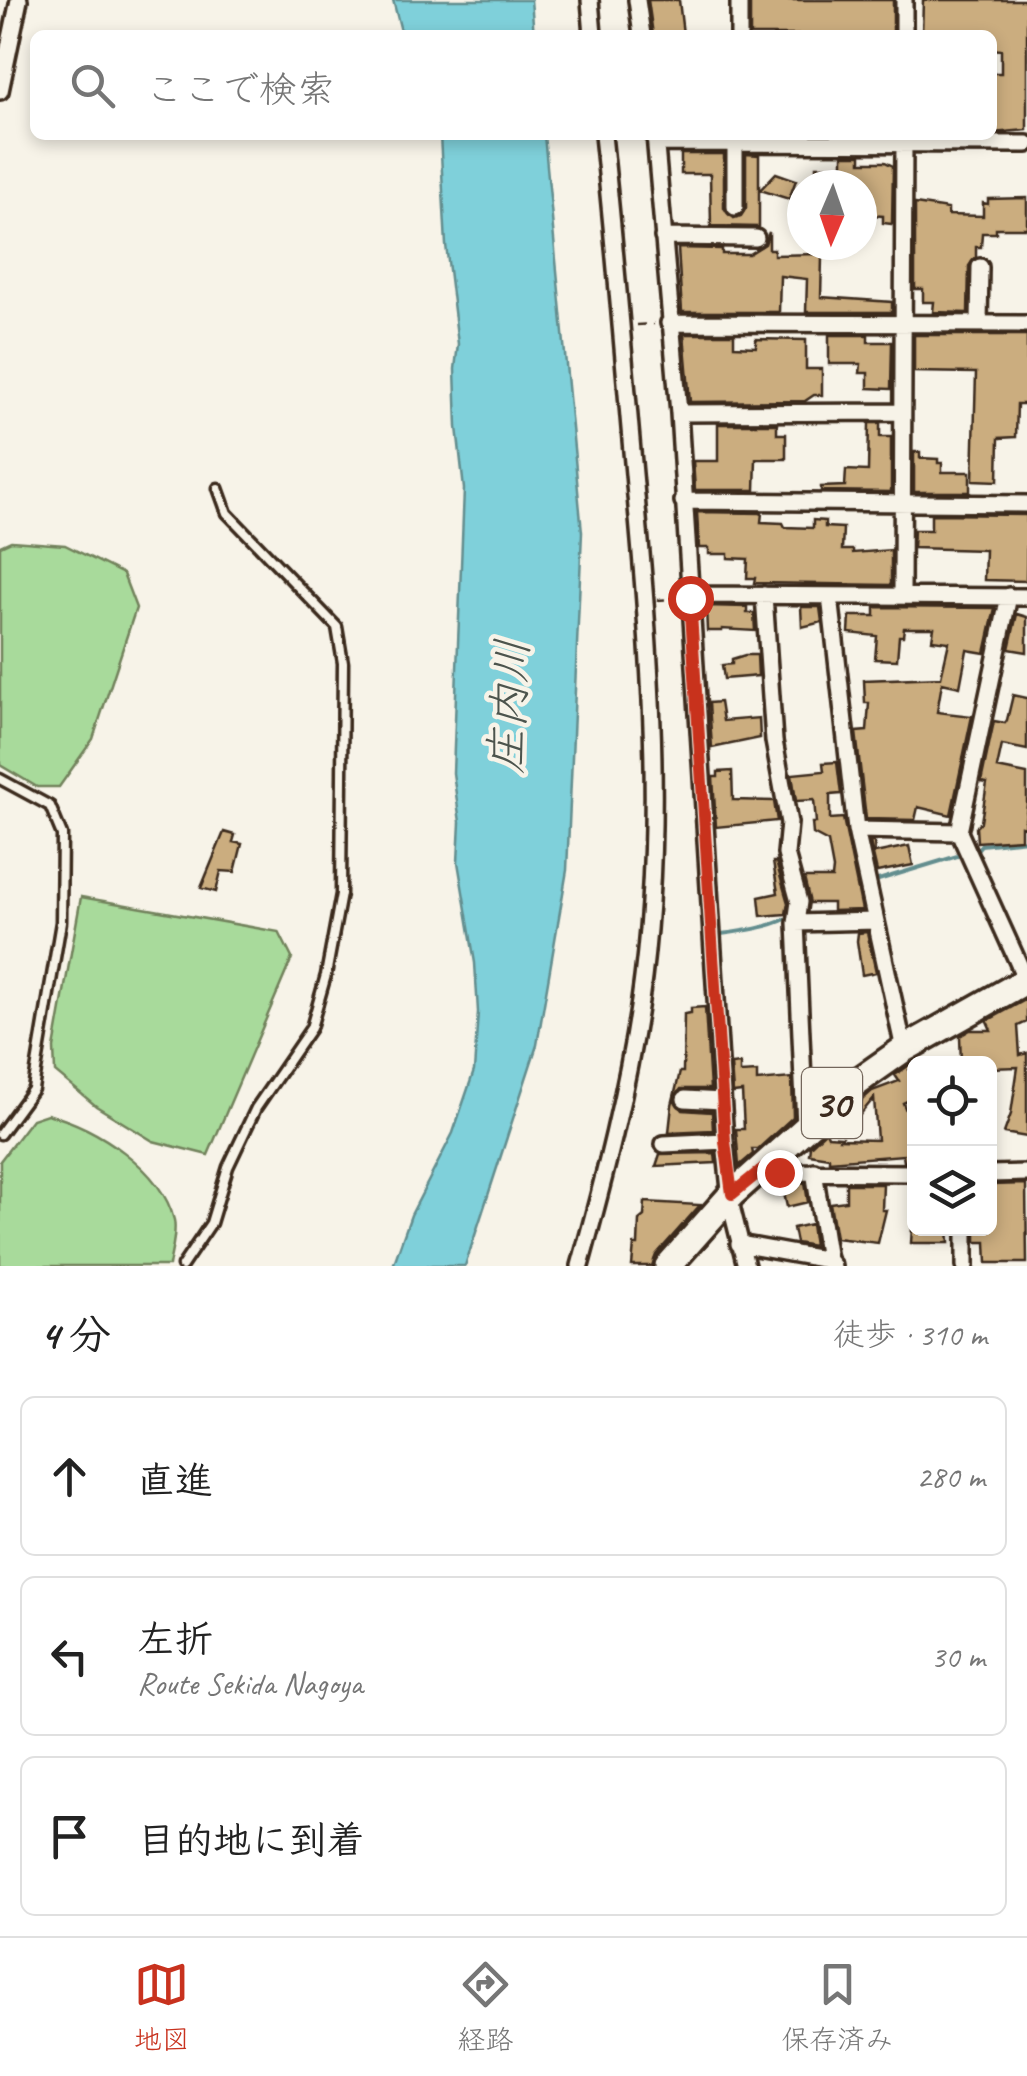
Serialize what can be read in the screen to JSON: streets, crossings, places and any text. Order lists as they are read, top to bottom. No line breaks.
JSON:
{"streets":{"main road":["30"]},"water":["庄内川"],"north":"bottom","page":{"search":"ここで検索","heading":["4 分","徒歩 · 310 m"],"list":[["直進","280 m"],["左折","Route Sekida Nagoya","30 m"],"目的地に到着"],"nav":["地図","経路","保存済み"]}}
